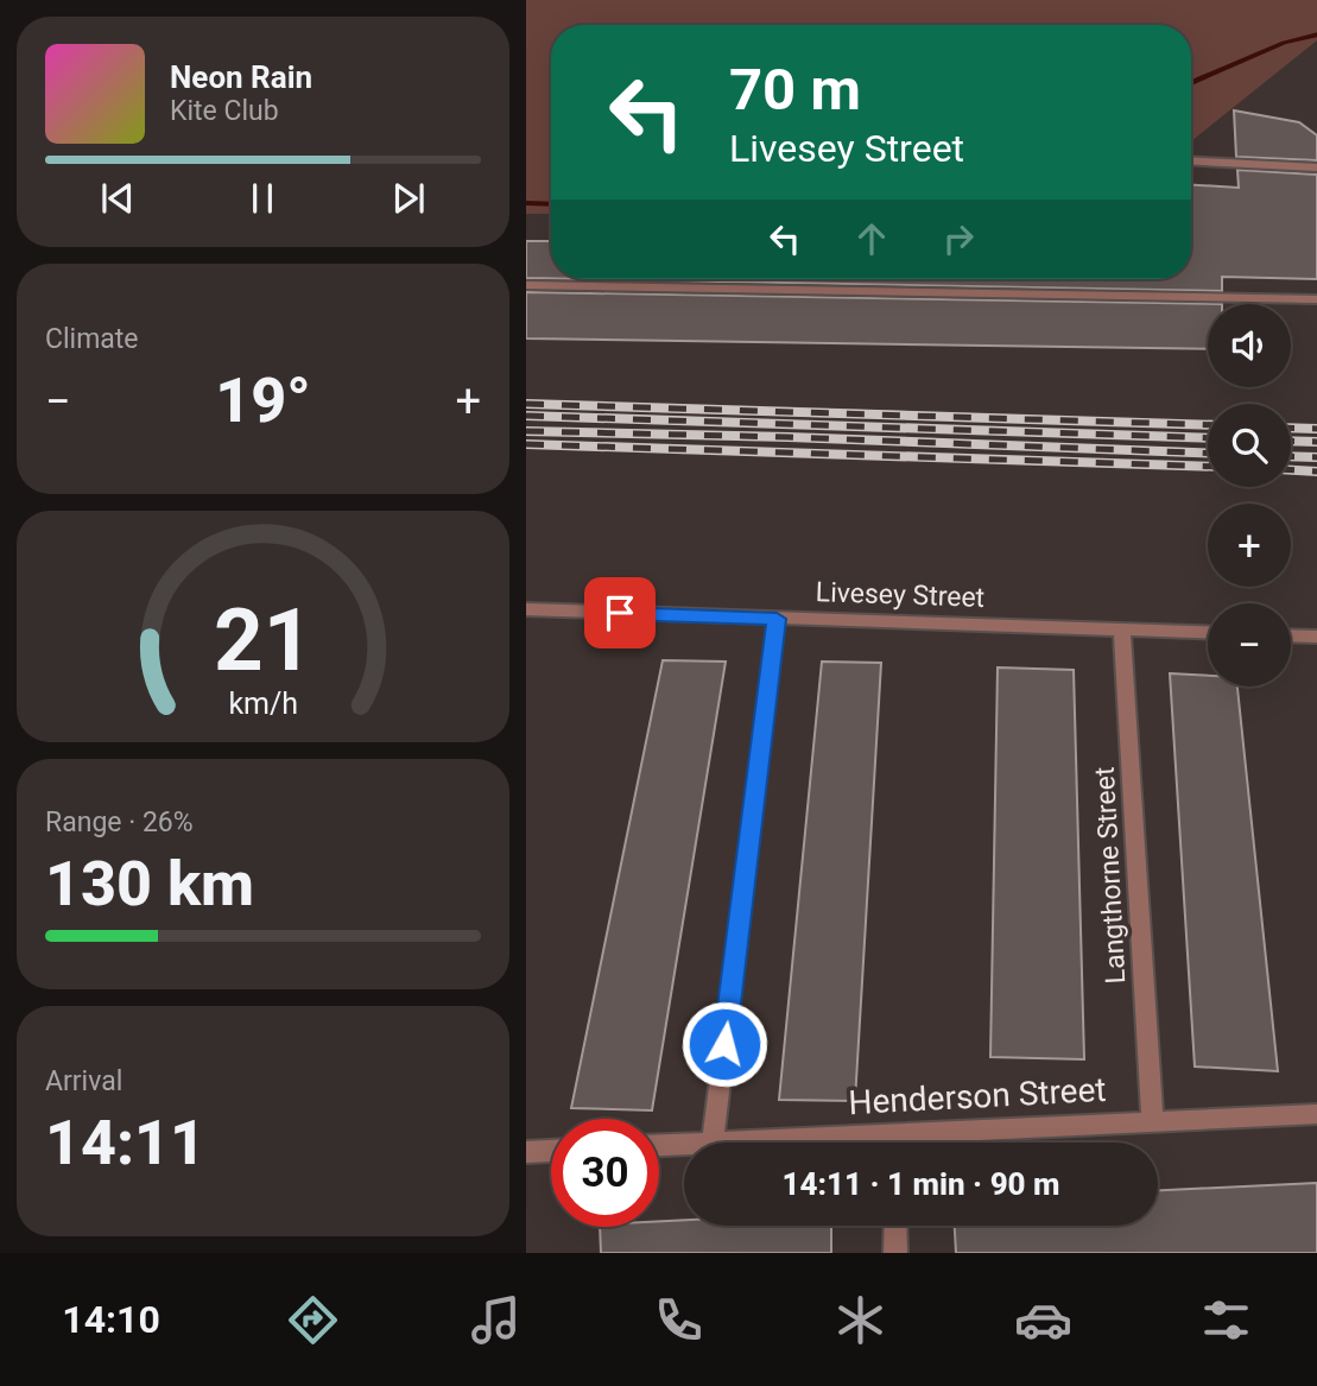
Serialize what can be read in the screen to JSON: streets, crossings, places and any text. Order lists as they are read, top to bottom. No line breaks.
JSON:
{"streets":{"street":["Livesey Street","Langthorne Street","Henderson Street"]},"crossings":[["Livesey Street","Langthorne Street"],["Langthorne Street","Henderson Street"]],"page":{"turn":["70 m","Livesey Street"],"song":["Neon Rain","Kite Club"],"tile":["Climate",["Range · 26%","130 km"],["Arrival","14:11"]],"map_buttons":["+","−"],"heat":["−","19°","+"],"limit":"30","trip":"14:11 · 1 min · 90 m","tabs":"14:10","gauge":["21","km/h"]}}
